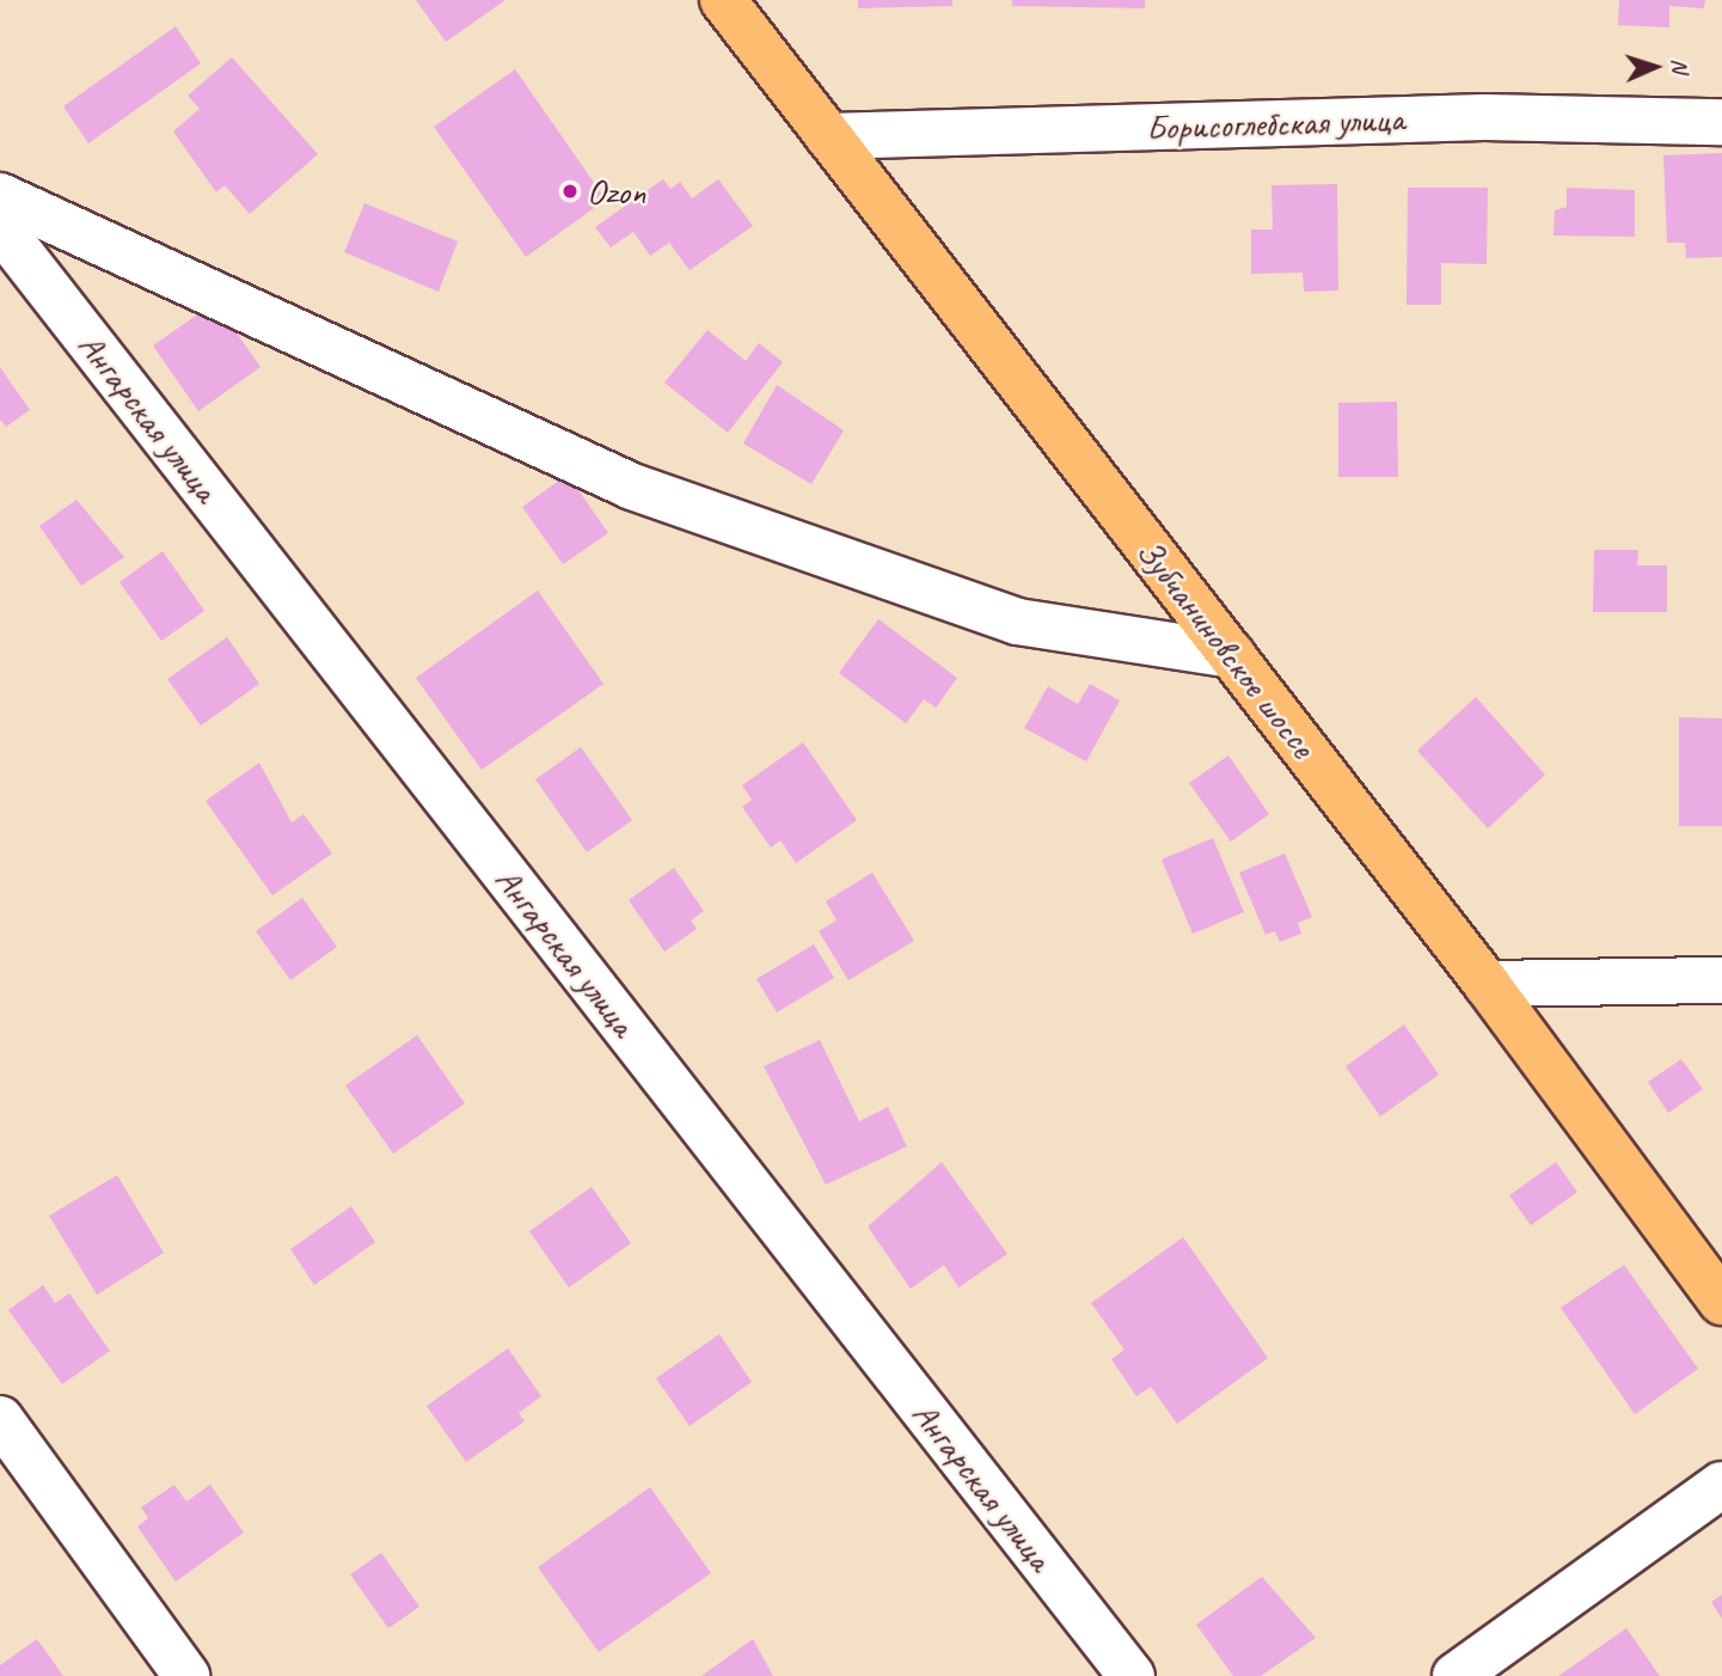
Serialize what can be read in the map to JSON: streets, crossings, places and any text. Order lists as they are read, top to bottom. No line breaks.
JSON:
{"streets":{"main road":["Зубчаниновское шоссе"],"street":["Борисоглебская улица","Ангарская улица"]},"crossings":[["Борисоглебская улица","Зубчаниновское шоссе"]],"places":["Ozon"],"north":"right"}
